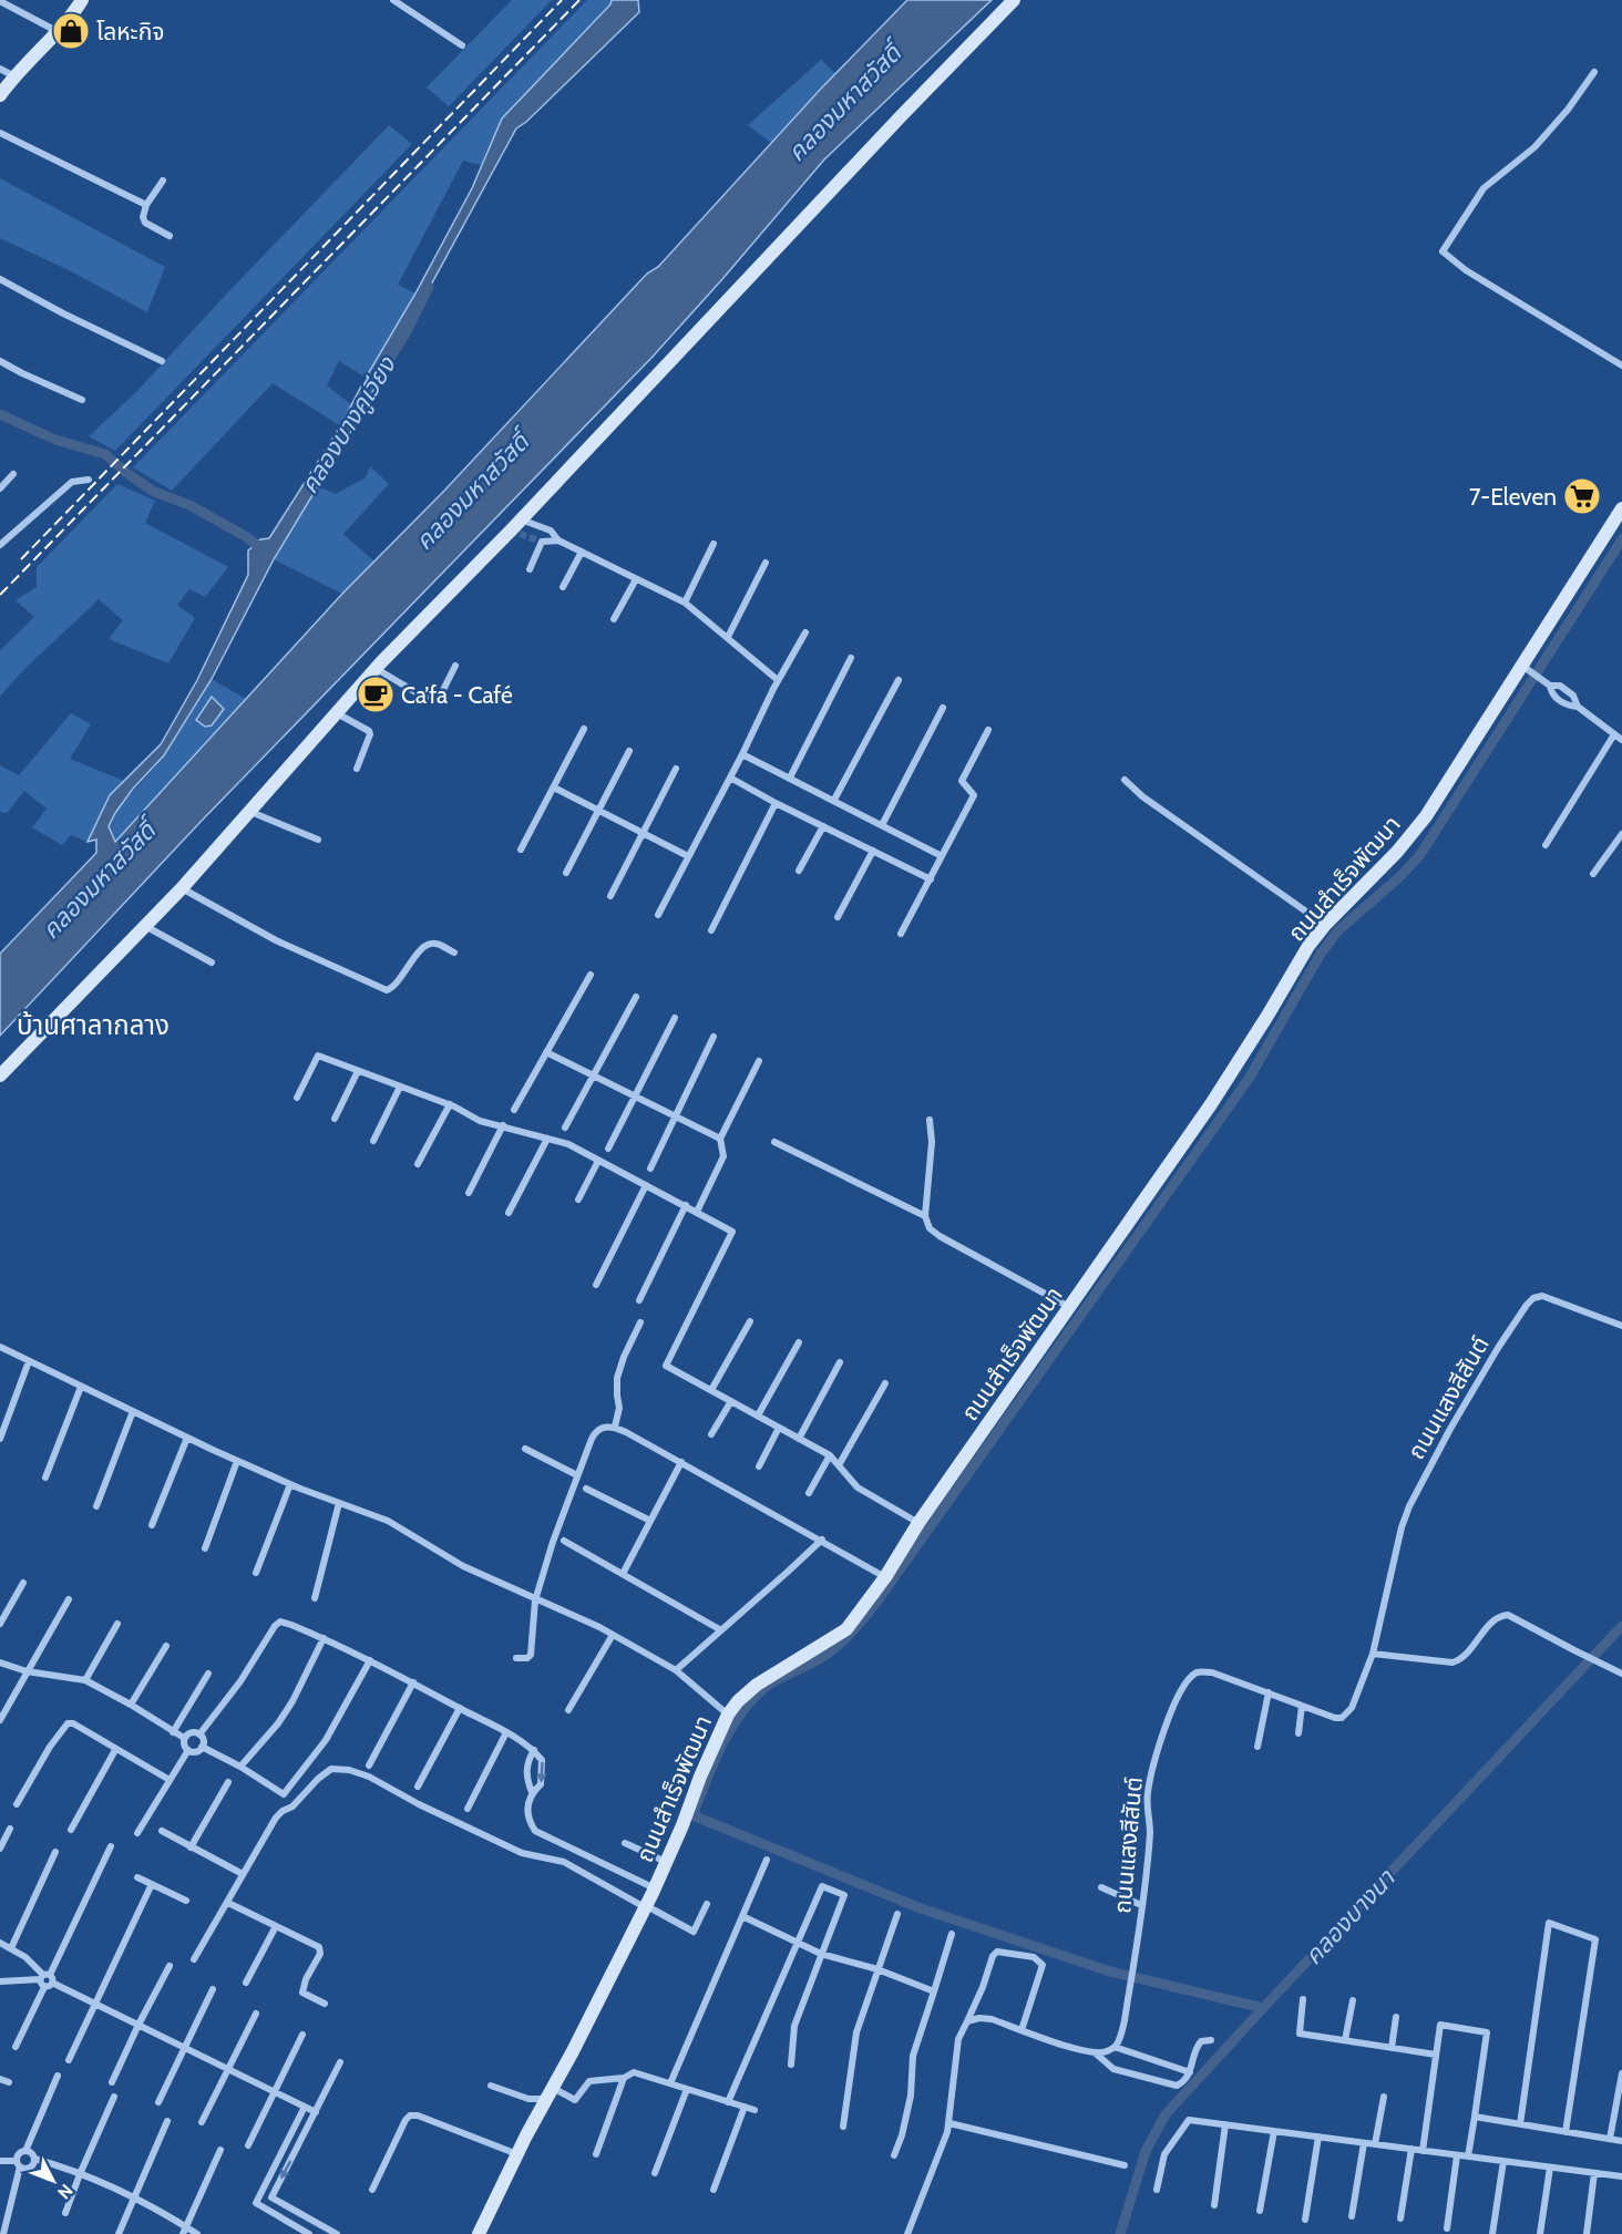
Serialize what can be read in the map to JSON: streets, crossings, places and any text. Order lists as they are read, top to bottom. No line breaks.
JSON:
{"streets":{"street":["ถนนสำเร็จพัฒนา","ถนนแสงสีสันต์"]},"districts":["บ้านศาลากลาง"],"water":["คลองมหาสวัสดิ์","คลองบางคูเวียง","คลองบางนา"],"places":{"shop":["โลหะกิจ"],"supermarket":["7-Eleven"],"cafe":["Ca’fa - Café"]},"north":"bottom right"}
